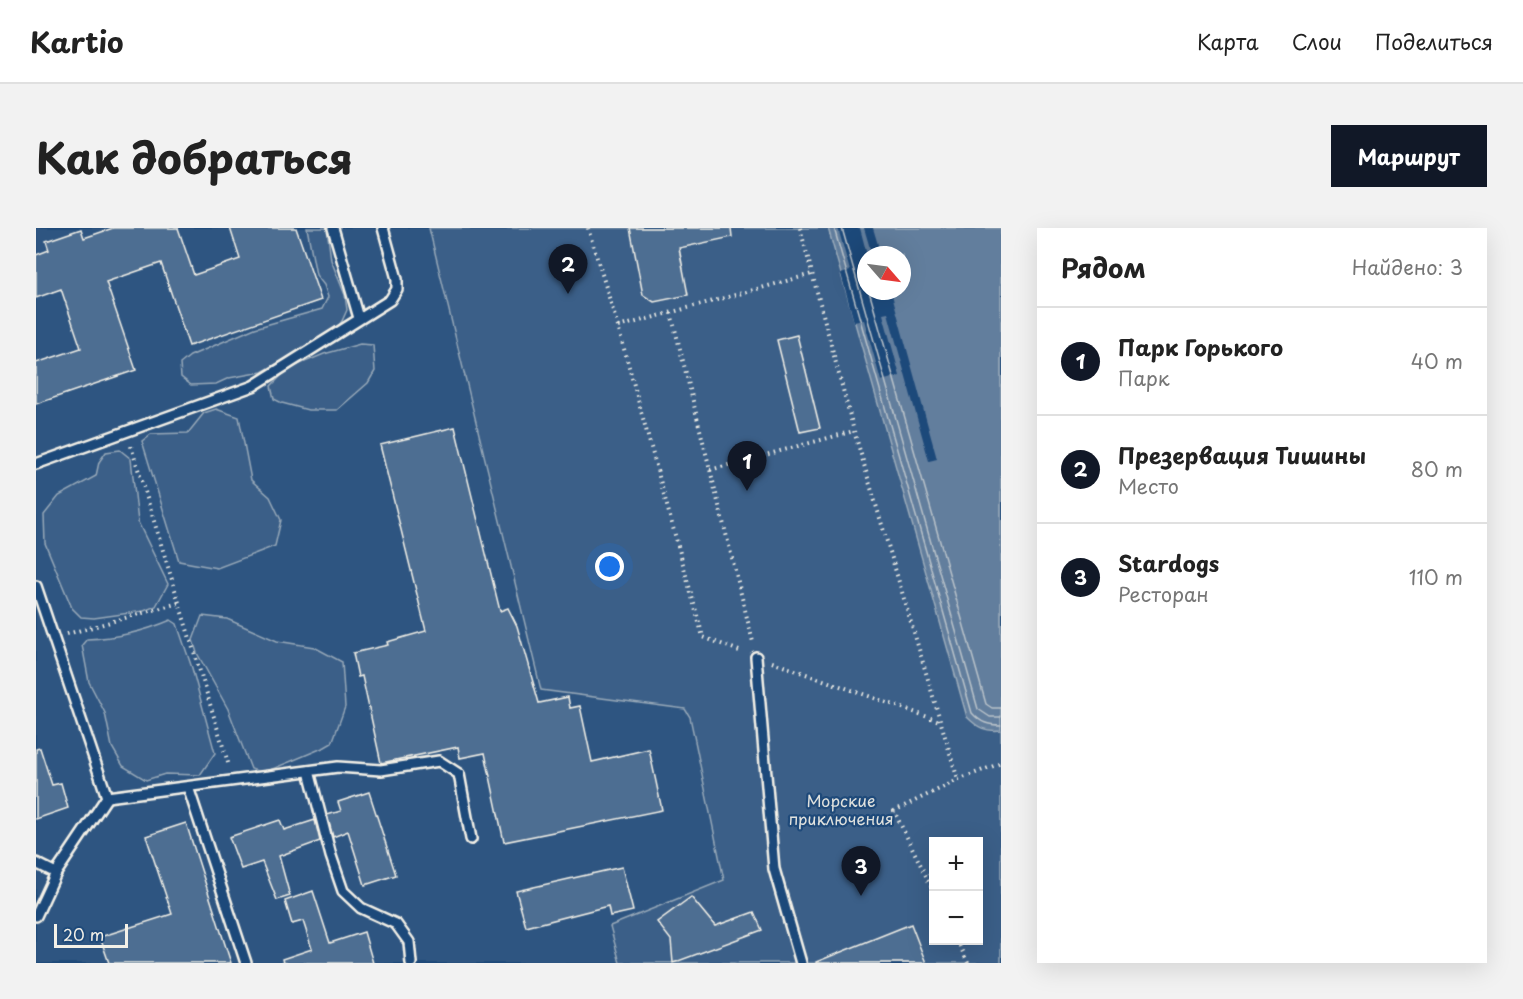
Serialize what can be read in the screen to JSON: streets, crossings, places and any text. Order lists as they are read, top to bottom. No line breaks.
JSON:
{"parks":["Морские приключения"],"scale_bar":"20 m","north":"bottom right","page":{"header":"Kartio","nav":["Карта","Слои","Поделиться"],"title":"Как добраться","buttons":"Маршрут","heading":["Рядом","Найдено: 3"],"pins":["2","1","3"],"list":[{"mark":"1","name":"Парк Горького","note":"Парк","value":"40 m"},{"mark":"2","name":"Презервация Тишины","note":"Место","value":"80 m"},{"mark":"3","name":"Stardogs","note":"Ресторан","value":"110 m"}],"map_buttons":["+","−"],"scale":"20 m"}}
